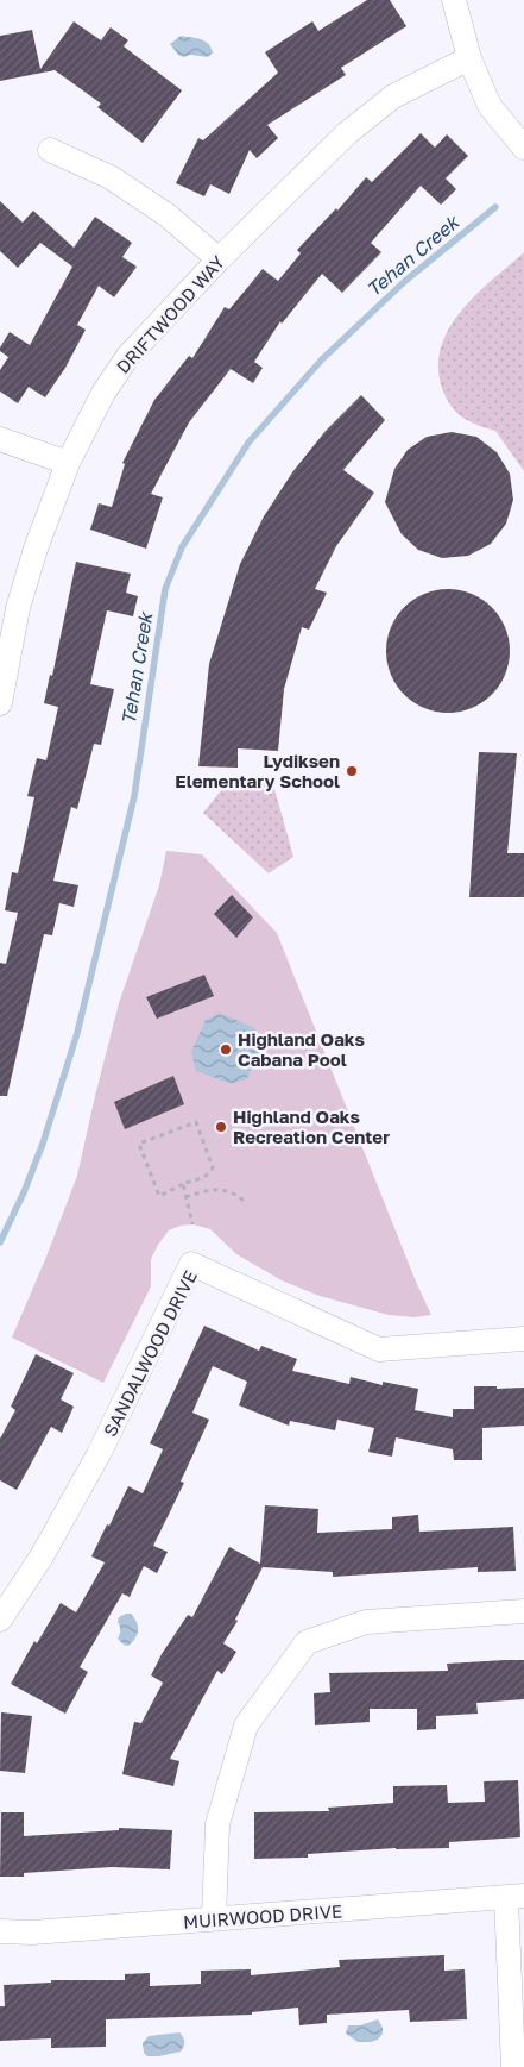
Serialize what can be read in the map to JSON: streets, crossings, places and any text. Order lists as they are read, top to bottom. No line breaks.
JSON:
{"streets":{"street":["DRIFTWOOD WAY","SANDALWOOD DRIVE","MUIRWOOD DRIVE"]},"water":["Tehan Creek"],"places":["Lydiksen Elementary School","Highland Oaks Cabana Pool","Highland Oaks Recreation Center"]}
